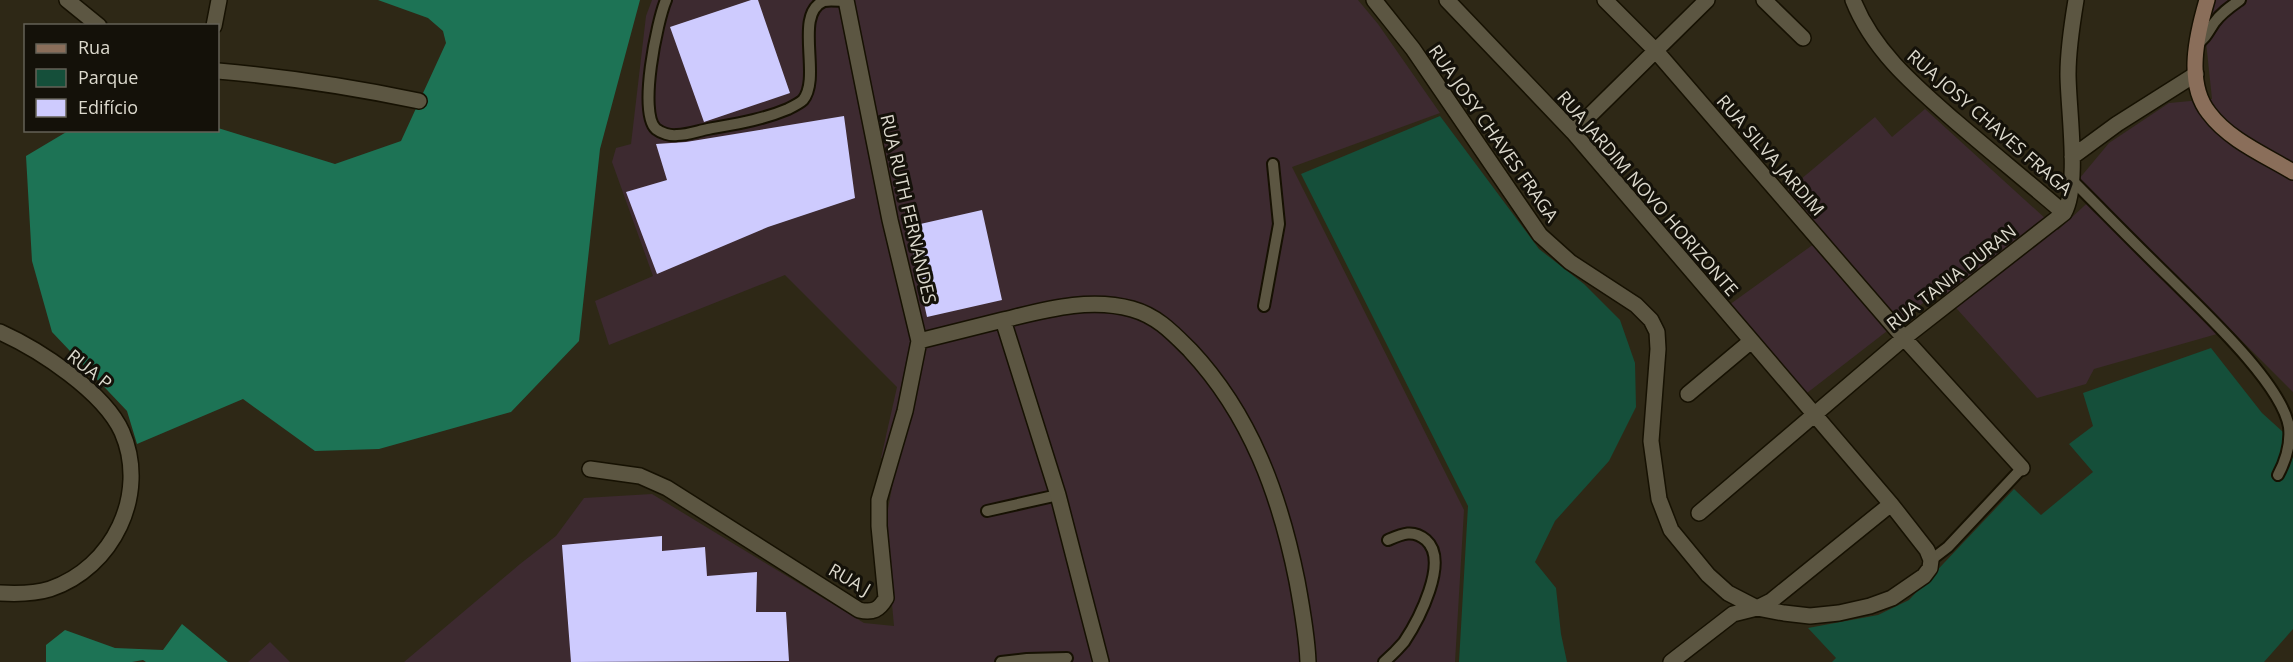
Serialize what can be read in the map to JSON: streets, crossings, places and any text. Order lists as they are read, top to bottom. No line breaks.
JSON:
{"streets":{"street":["RUA JOSY CHAVES FRAGA","RUA SILVA JARDIM","RUA JARDIM NOVO HORIZONTE","RUA RUTH FERNANDES","RUA TANIA DURAN","RUA P","RUA J"]},"crossings":[["RUA JOSY CHAVES FRAGA","RUA TANIA DURAN"],["RUA SILVA JARDIM","RUA TANIA DURAN"],["RUA JARDIM NOVO HORIZONTE","RUA TANIA DURAN"],["RUA RUTH FERNANDES","RUA J"]],"legend":["Rua","Parque","Edifício"]}
